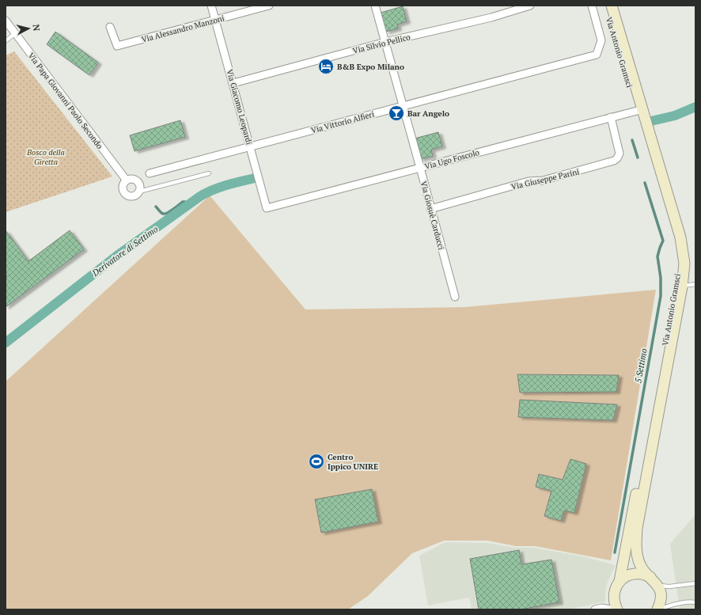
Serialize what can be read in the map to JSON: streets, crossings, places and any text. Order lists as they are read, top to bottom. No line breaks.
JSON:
{"streets":{"main road":["Via Antonio Gramsci"],"street":["Via Alessandro Manzoni","Via Silvio Pellico","Via Papa Giovanni Paolo Secondo","Via Giacomo Leopardi","Via Vittorio Alfieri","Via Ugo Foscolo","Via Giuseppe Parini","Via Giosuè Carducci"]},"crossings":[["Via Alessandro Manzoni","Via Giacomo Leopardi"],["Via Silvio Pellico","Via Giacomo Leopardi"],["Via Silvio Pellico","Via Giosuè Carducci"],["Via Antonio Gramsci","Via Ugo Foscolo"],["Via Giacomo Leopardi","Via Vittorio Alfieri"],["Via Giacomo Leopardi","Via Ugo Foscolo"],["Via Vittorio Alfieri","Via Giosuè Carducci"],["Via Ugo Foscolo","Via Giuseppe Parini"],["Via Ugo Foscolo","Via Giosuè Carducci"],["Via Giuseppe Parini","Via Giosuè Carducci"]],"water":["Derivatore di Settimo","5 Settimo"],"parks":["Bosco della Giretta"],"places":{"hotel":["B&B Expo Milano"],"bar":["Bar Angelo"],"sports":["Centro Ippico UNIRE"]},"north":"right"}
